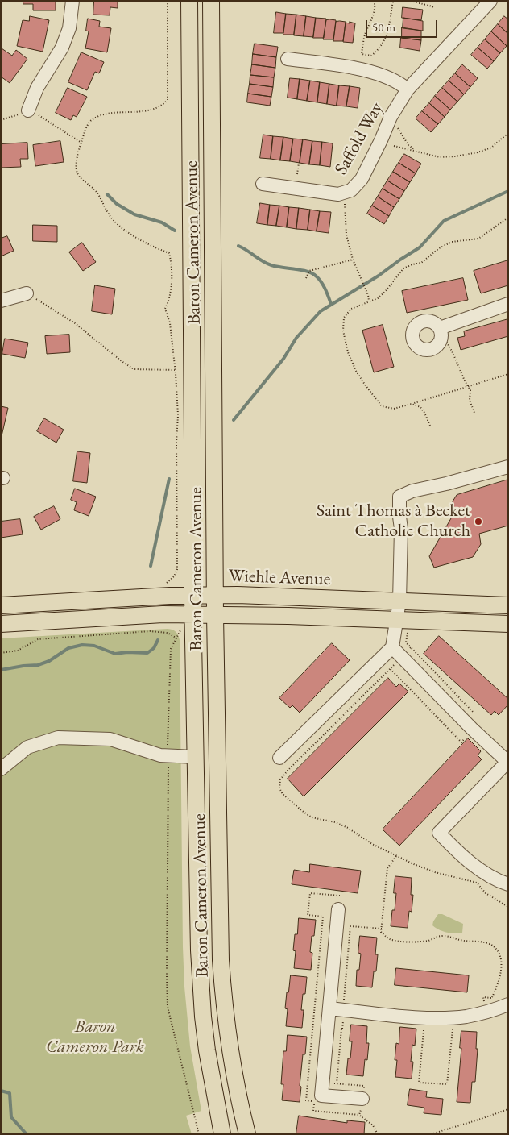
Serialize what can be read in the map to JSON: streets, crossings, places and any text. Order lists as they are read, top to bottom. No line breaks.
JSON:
{"streets":{"main road":["Baron Cameron Avenue","Wiehle Avenue"],"street":["Saffold Way"]},"crossings":[["Baron Cameron Avenue","Wiehle Avenue"]],"parks":["Baron Cameron Park"],"places":["Saint Thomas à Becket Catholic Church"],"scale_bar":"50 m"}
